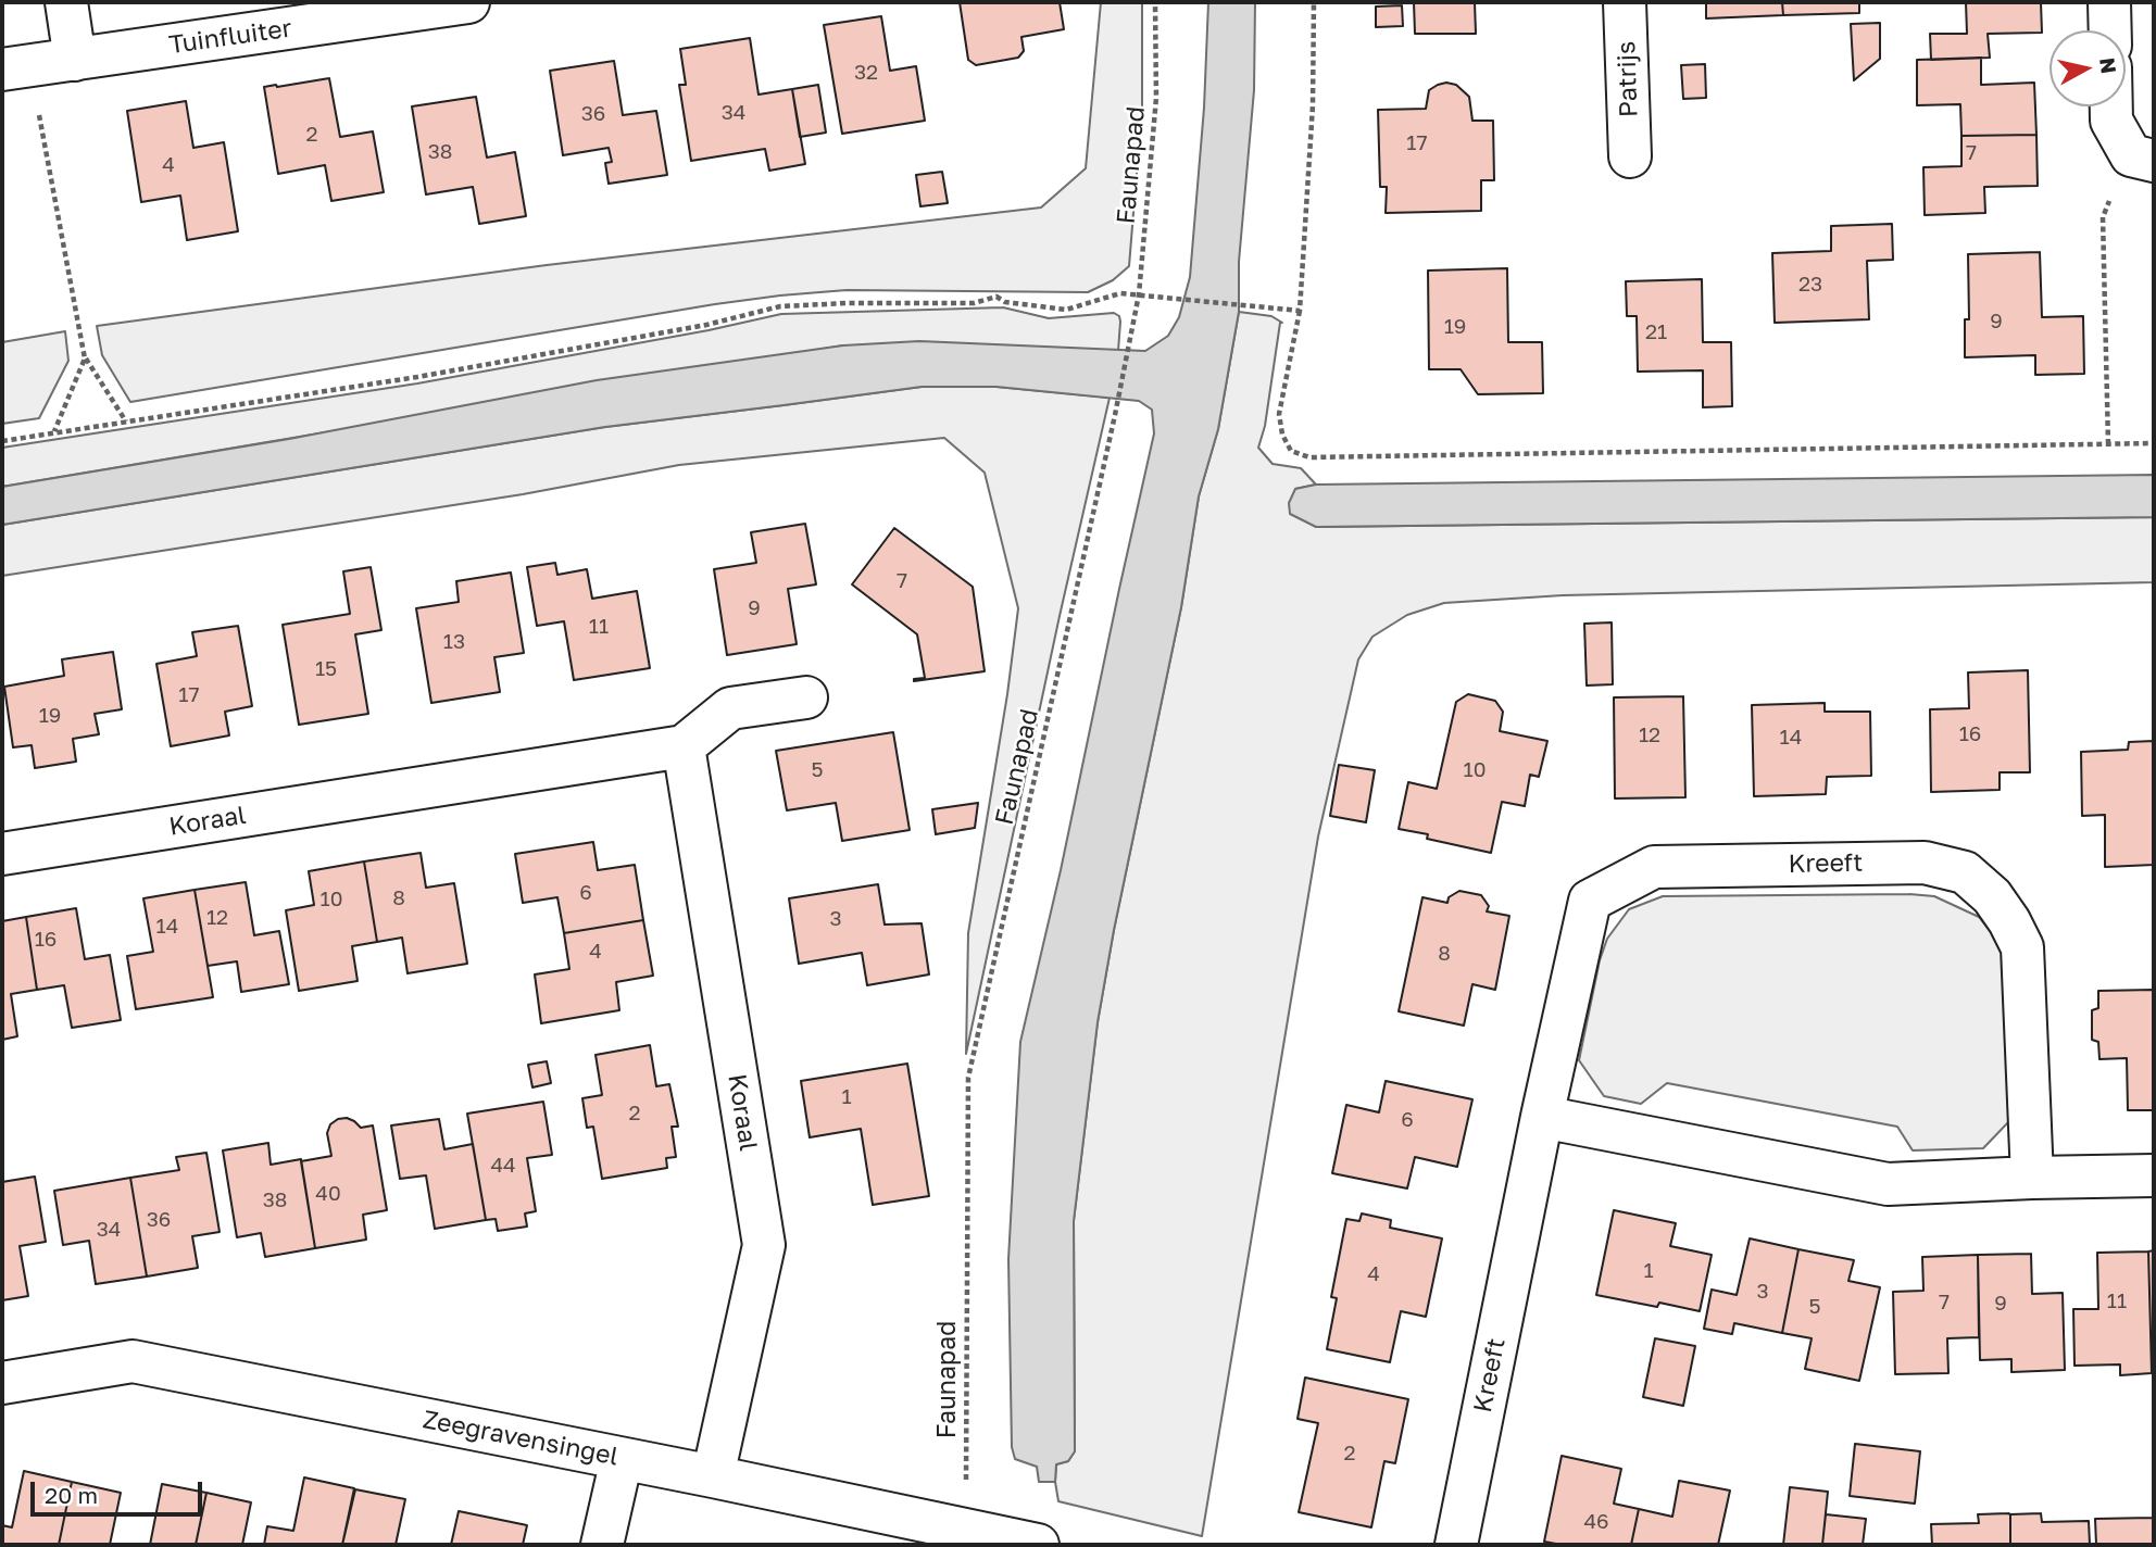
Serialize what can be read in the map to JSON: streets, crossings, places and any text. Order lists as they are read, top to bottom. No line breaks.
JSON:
{"streets":{"street":["Tuinfluiter","Patrijs","Koraal","Kreeft","Zeegravensingel"],"path":["Faunapad"]},"crossings":[["Faunapad","Zeegravensingel"],["Koraal","Zeegravensingel"]],"house_numbers":["32","34","36","2","17","38","7","4","23","9","19","21","7","9","11","13","15","17","19","16","12","14","5","10","6","8","10","12","3","14","16","4","8","1","2","6","44","40","38","36","34","1","4","3","11","7","9","5","2","46"],"scale_bar":"20 m","north":"right"}
